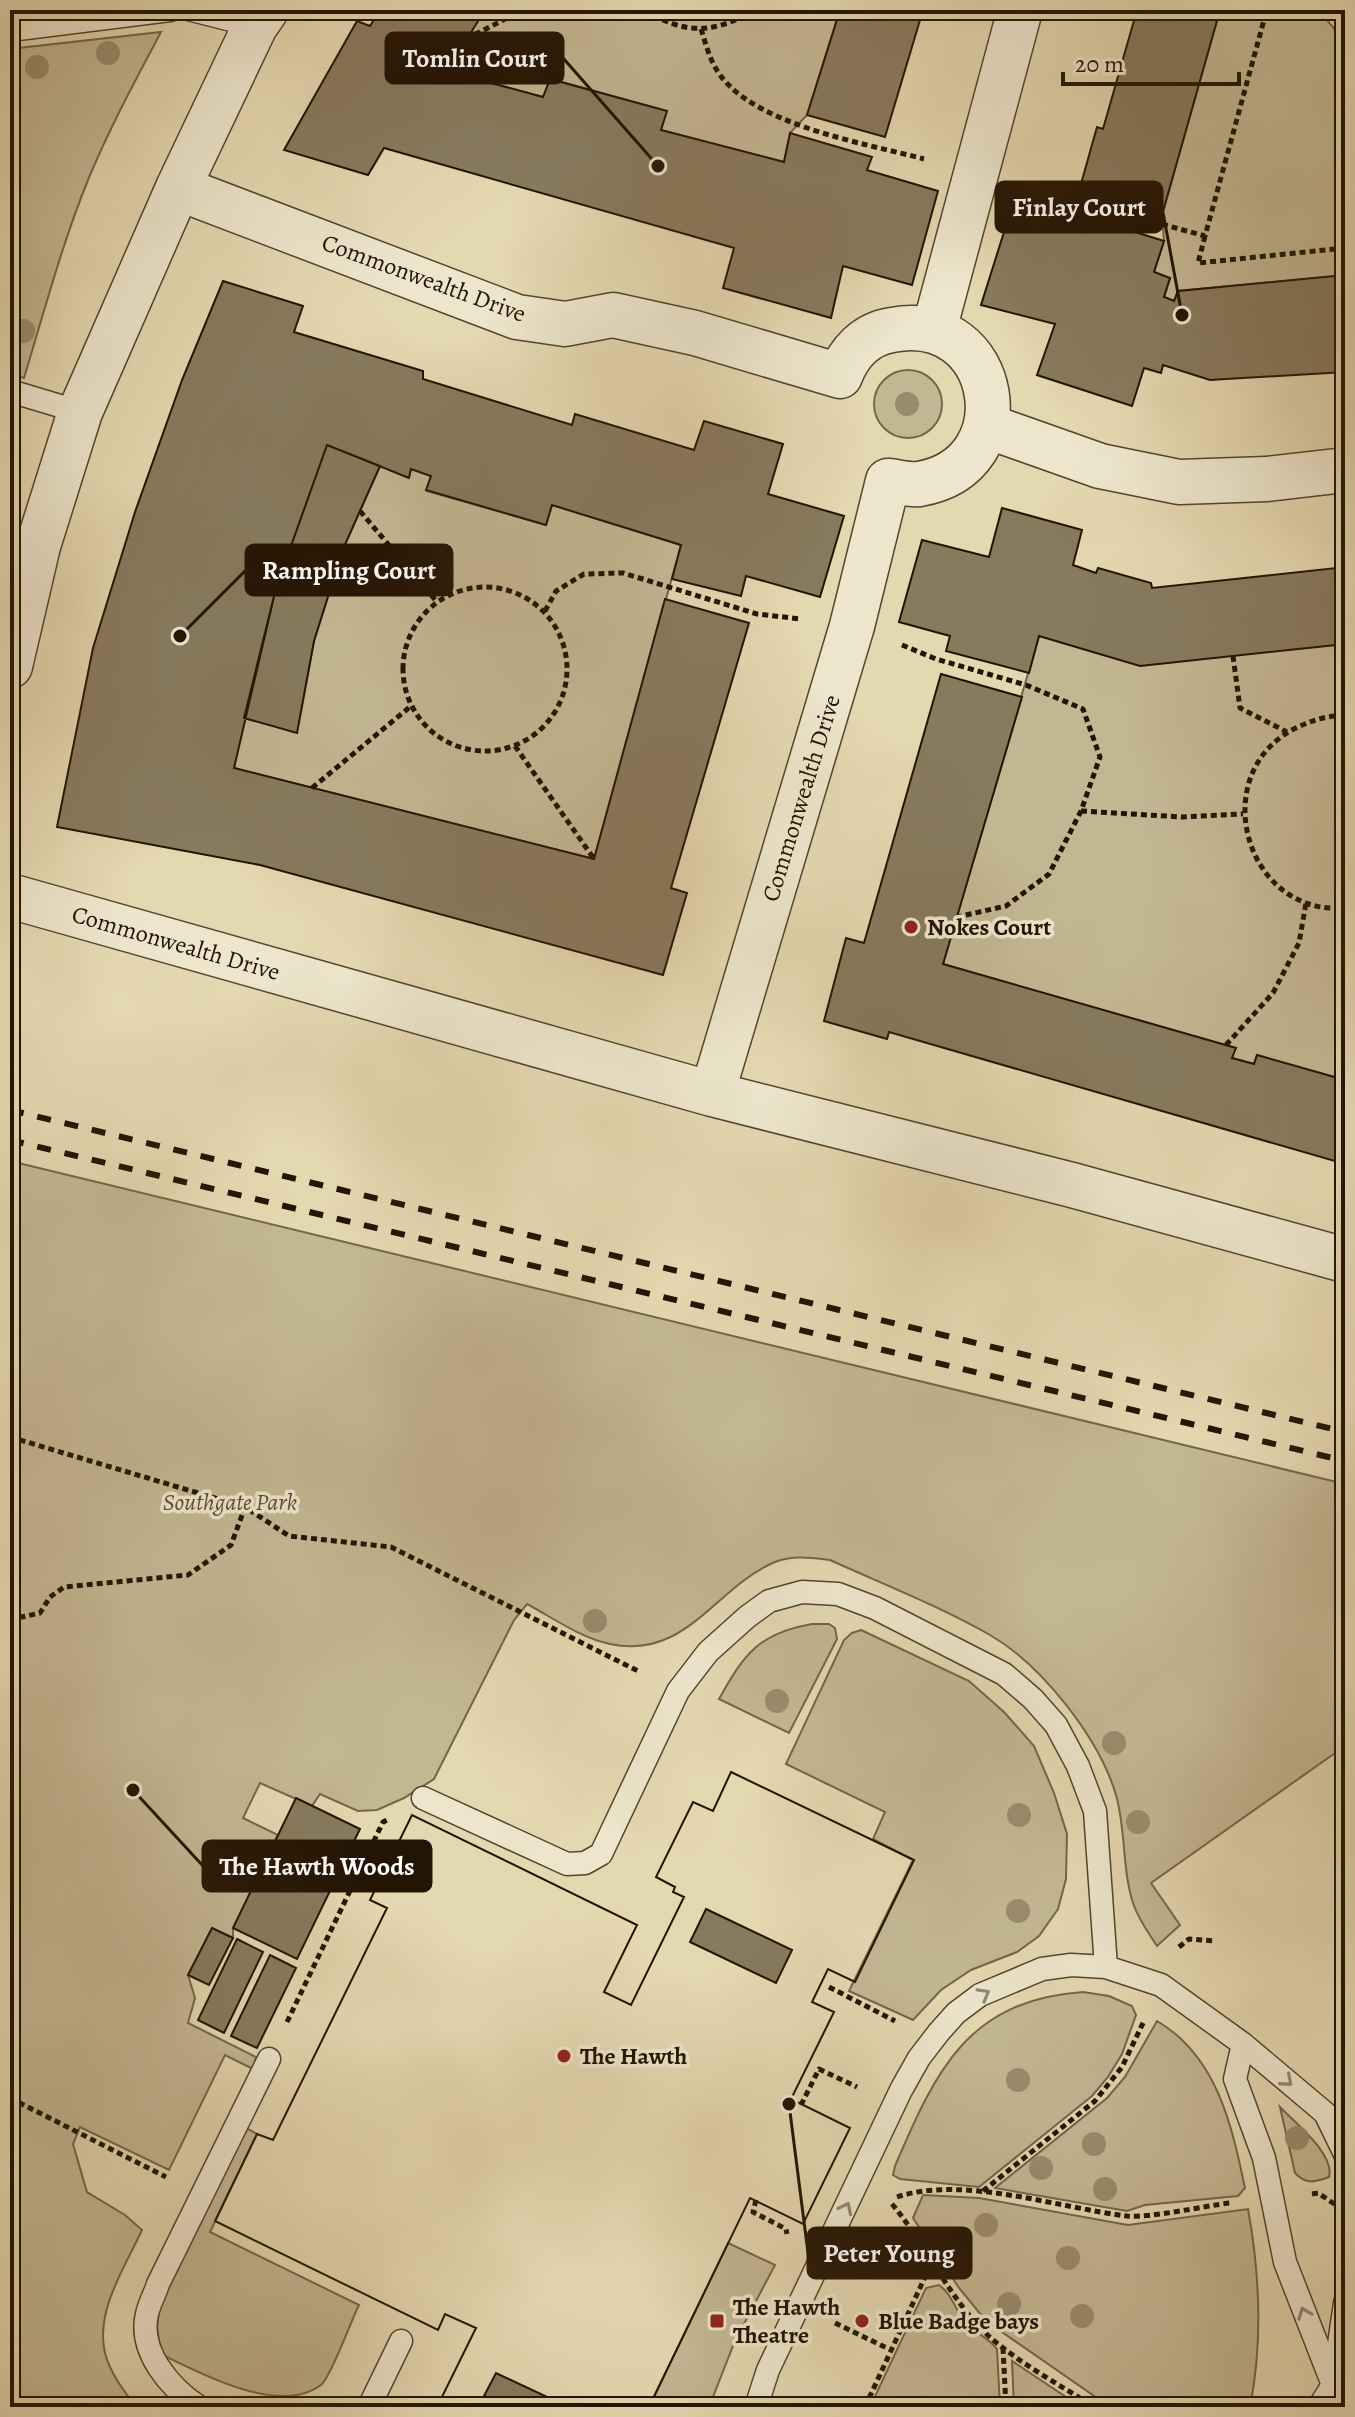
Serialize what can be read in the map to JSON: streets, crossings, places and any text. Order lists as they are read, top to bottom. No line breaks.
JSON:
{"streets":{"street":["Commonwealth Drive"]},"parks":["Southgate Park"],"places":{"other":["Tomlin Court","Finlay Court","Rampling Court","Nokes Court","The Hawth Woods","The Hawth","Peter Young","Blue Badge bays"],"transit":["The Hawth Theatre"]},"scale_bar":"20 m"}
